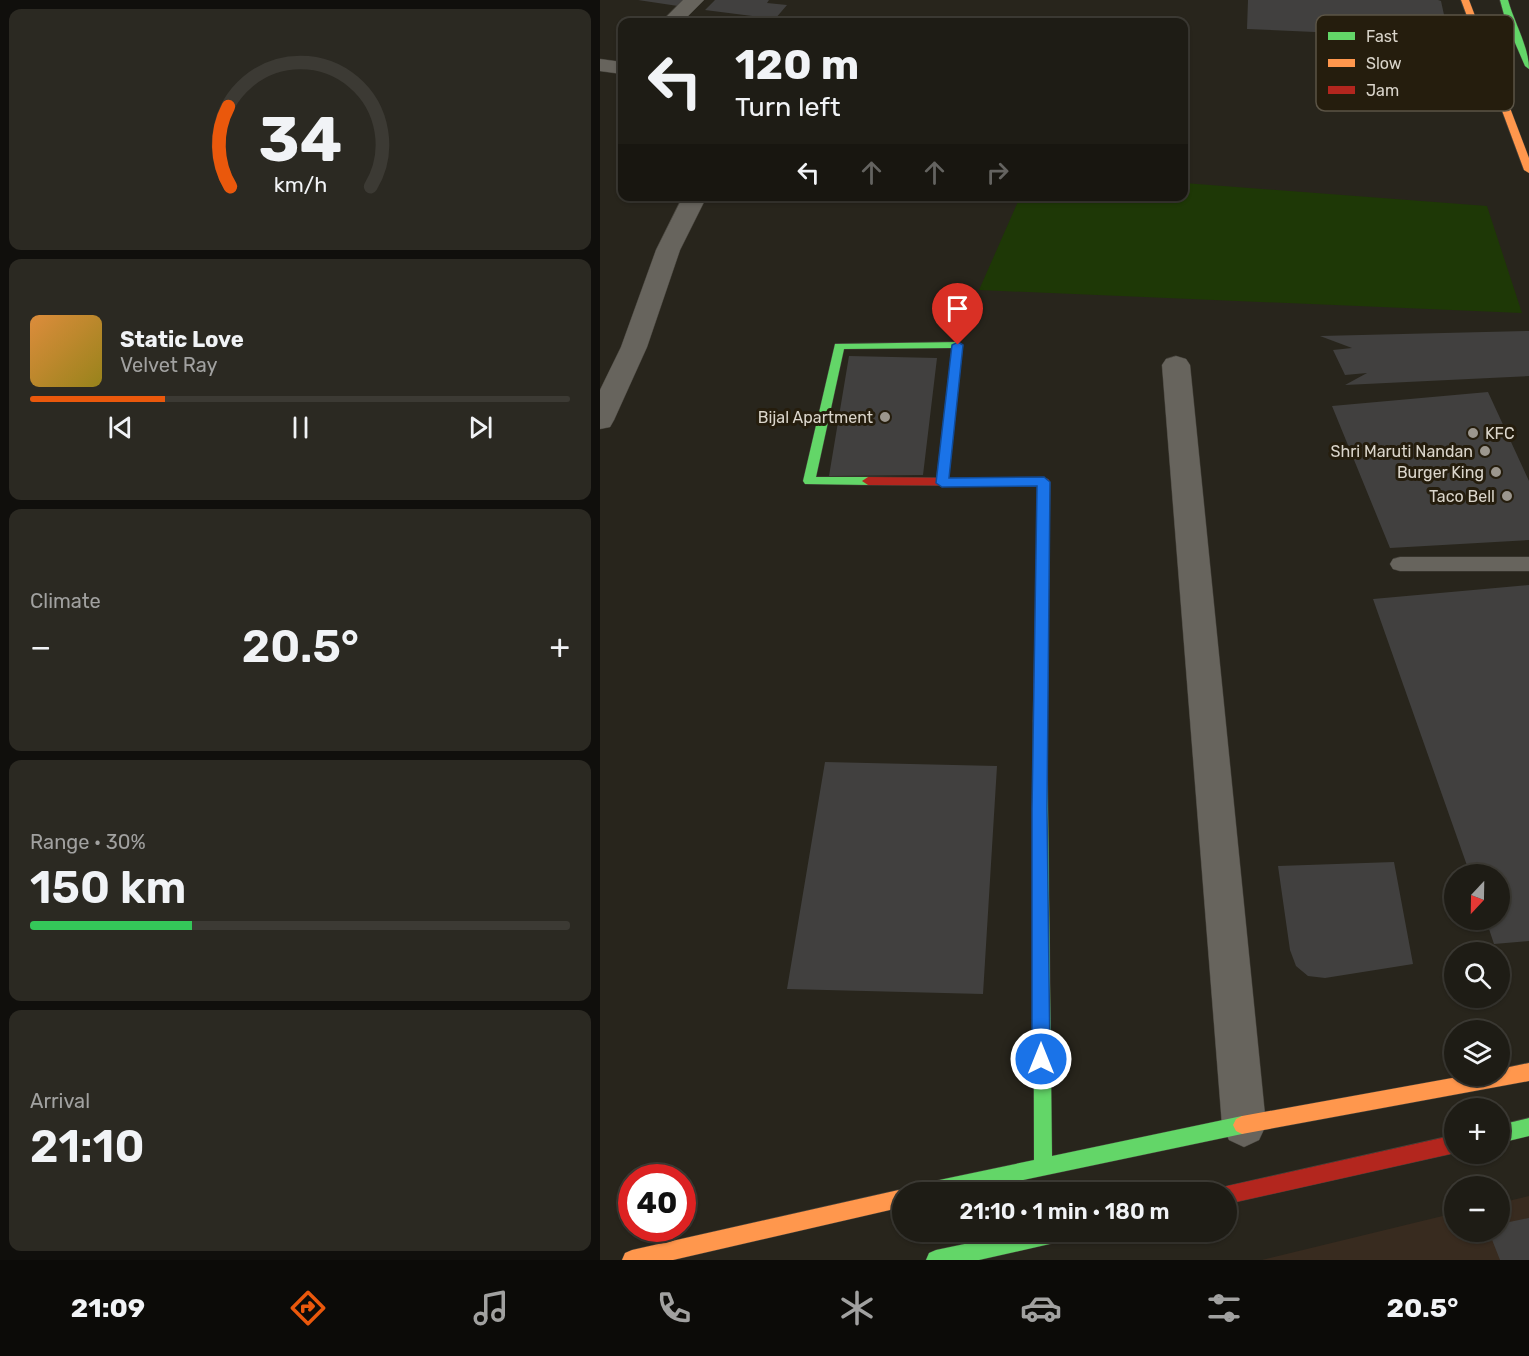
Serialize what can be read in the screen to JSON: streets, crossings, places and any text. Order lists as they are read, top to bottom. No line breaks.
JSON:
{"places":["Bijal Apartment","KFC","Shri Maruti Nandan","Burger King","Taco Bell"],"legend":["Fast","Slow","Jam"],"north":"bottom","page":{"turn":["120 m","Turn left"],"song":["Static Love","Velvet Ray"],"tile":["Climate",["Range · 30%","150 km"],["Arrival","21:10"]],"heat":["−","20.5°","+"],"map_buttons":["+","−"],"limit":"40","trip":"21:10 · 1 min · 180 m","tabs":["21:09","20.5°"],"gauge":["34","km/h"]}}
